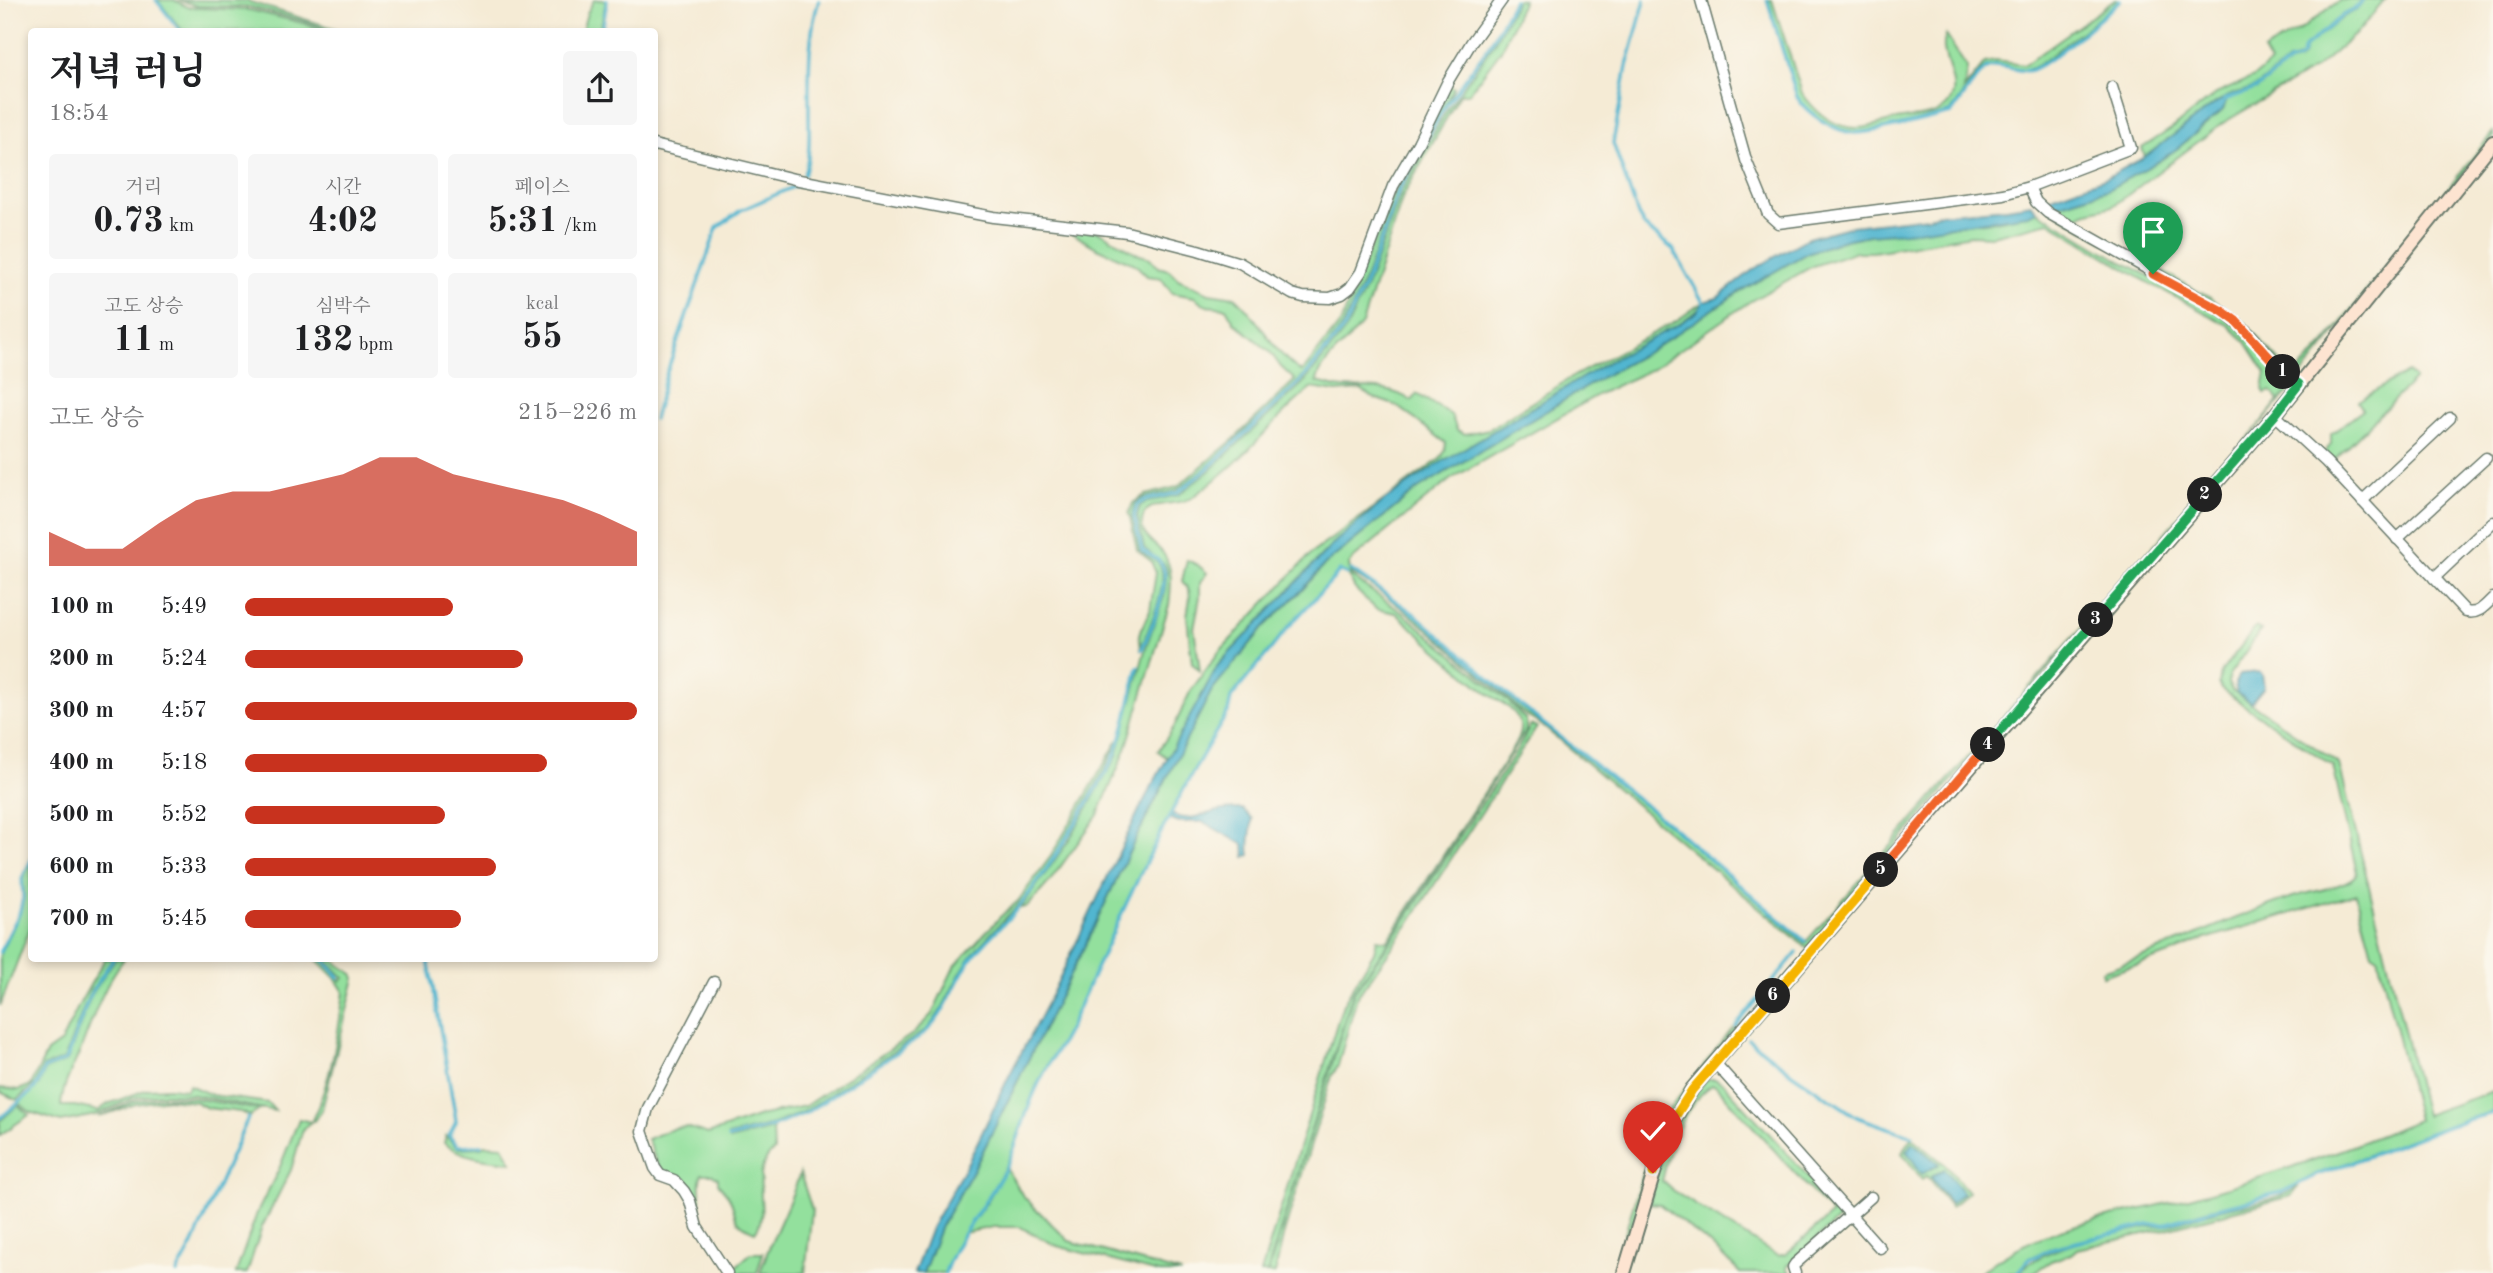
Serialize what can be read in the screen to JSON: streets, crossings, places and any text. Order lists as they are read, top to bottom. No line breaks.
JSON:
{"page":{"heading":["저녁 러닝","18:54"],"stats":[["거리","0.73 km"],["시간","4:02"],["페이스","5:31 /km"],["고도 상승","11 m"],["심박수","132 bpm"],["kcal","55"]],"pins":["1","2","3","4","5","6"],"chart":["고도 상승","215–226 m"],"list":[{"name":"100 m","note":"5:49"},{"name":"200 m","note":"5:24"},{"name":"300 m","note":"4:57"},{"name":"400 m","note":"5:18"},{"name":"500 m","note":"5:52"},{"name":"600 m","note":"5:33"},{"name":"700 m","note":"5:45"}]}}
